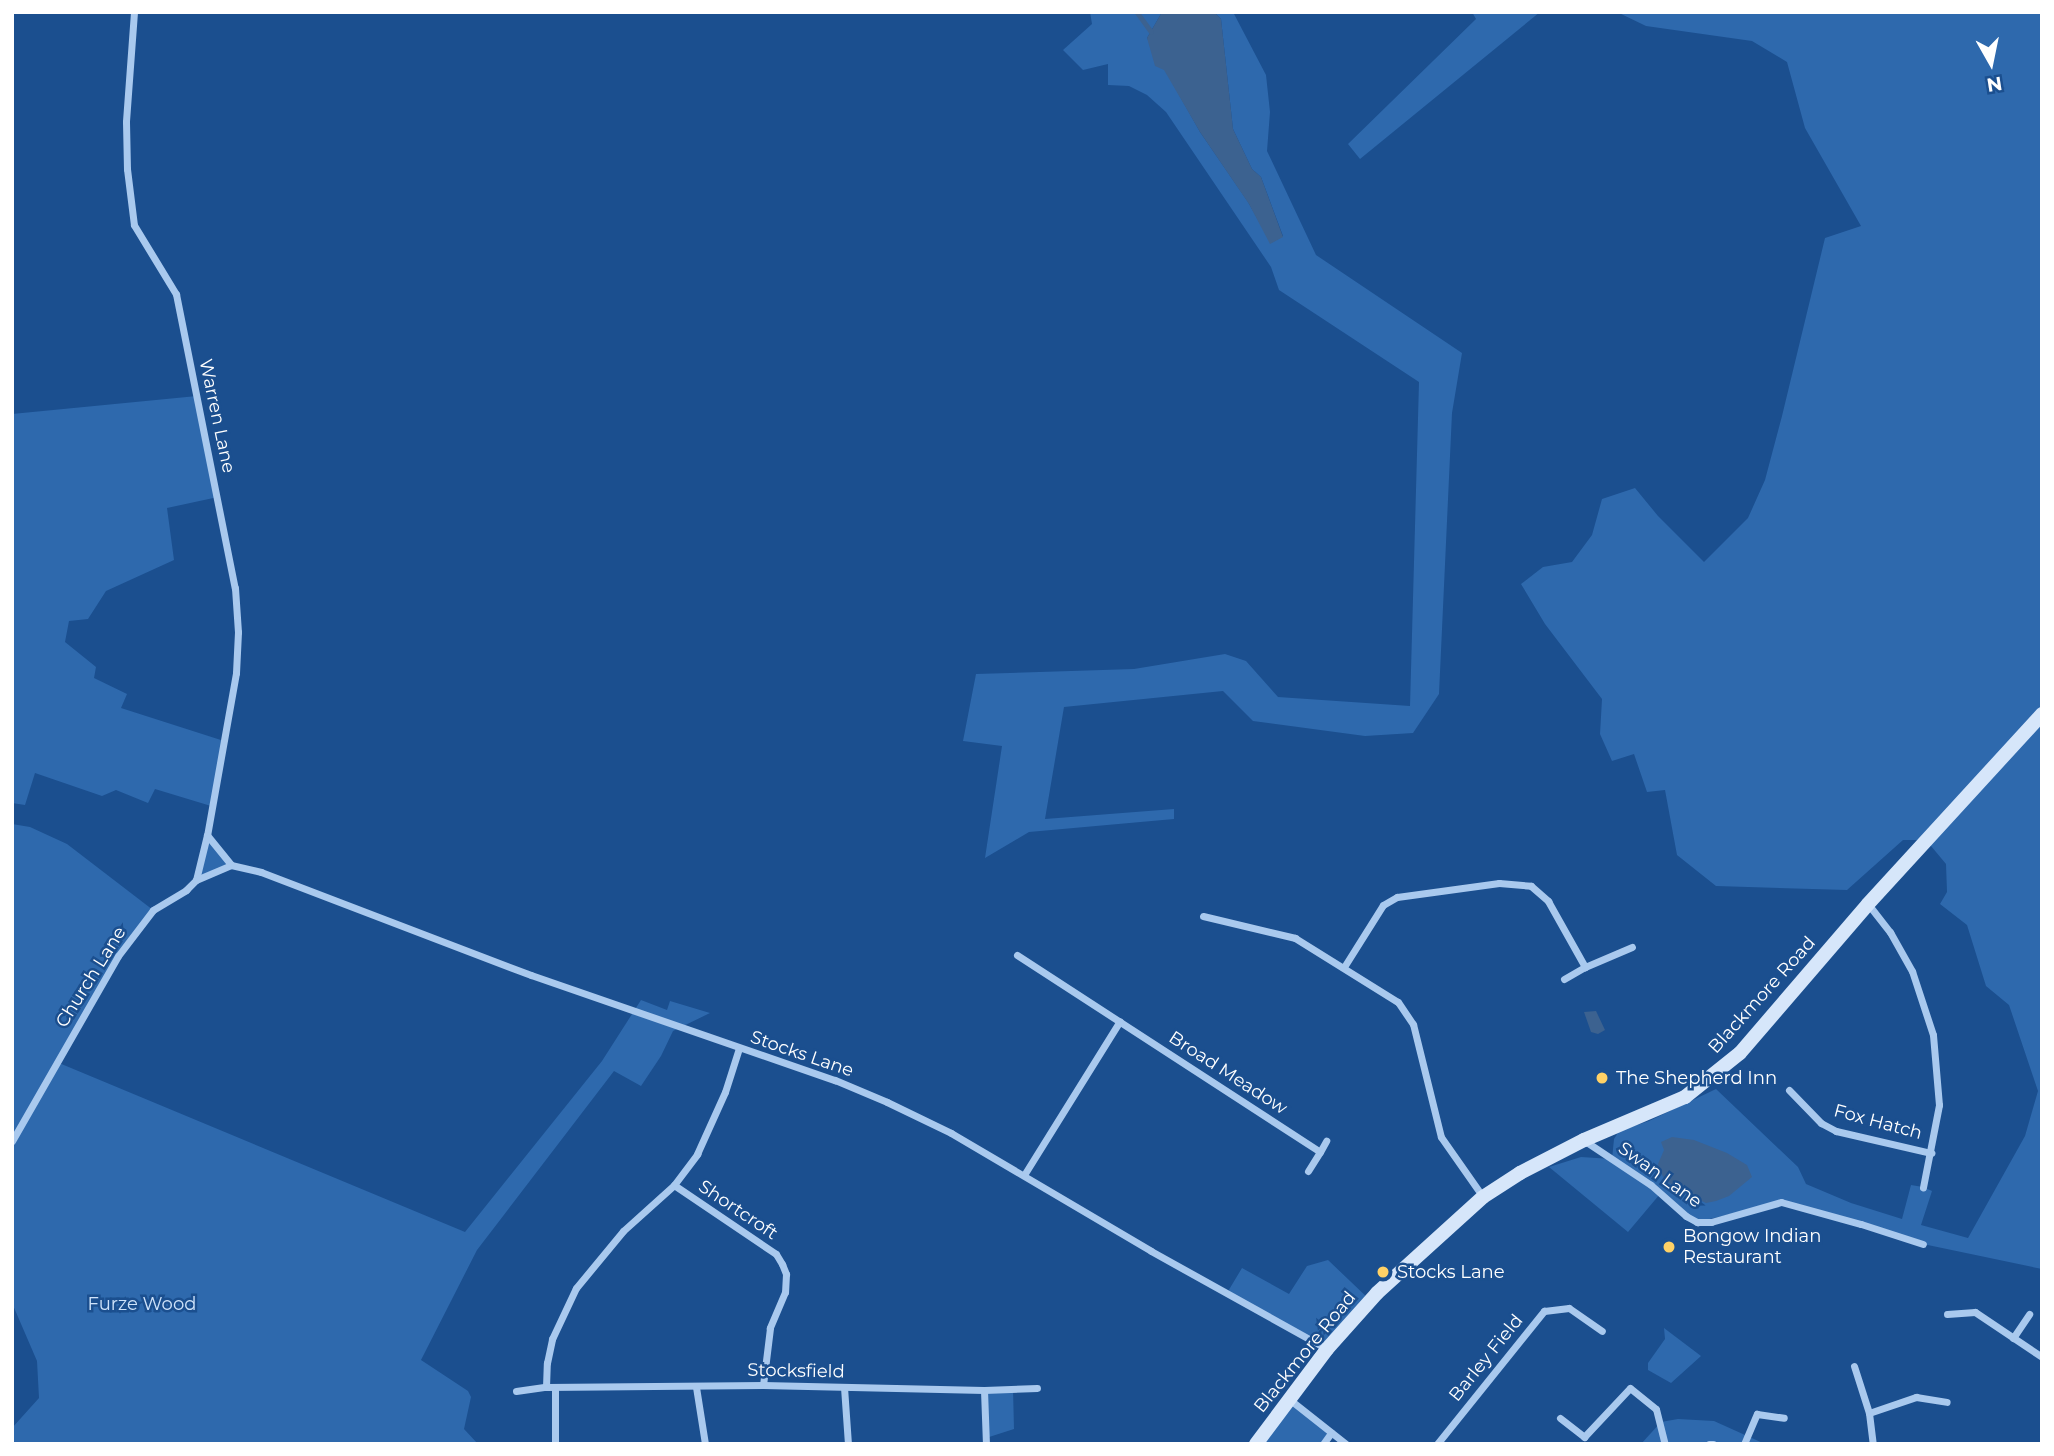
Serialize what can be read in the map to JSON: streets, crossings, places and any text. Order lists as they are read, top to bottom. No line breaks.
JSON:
{"streets":{"street":["Warren Lane","Church Lane","Blackmore Road","Stocks Lane","Broad Meadow","Fox Hatch","Swan Lane","Shortcroft","Barley Field","Stocksfield"]},"crossings":[["Warren Lane","Church Lane"],["Church Lane","Stocks Lane"],["Blackmore Road","Stocks Lane"],["Blackmore Road","Fox Hatch"],["Blackmore Road","Swan Lane"],["Stocks Lane","Shortcroft"],["Shortcroft","Stocksfield"]],"parks":["Furze Wood"],"places":["The Shepherd Inn","Bongow Indian Restaurant","Stocks Lane"],"north":"bottom"}
